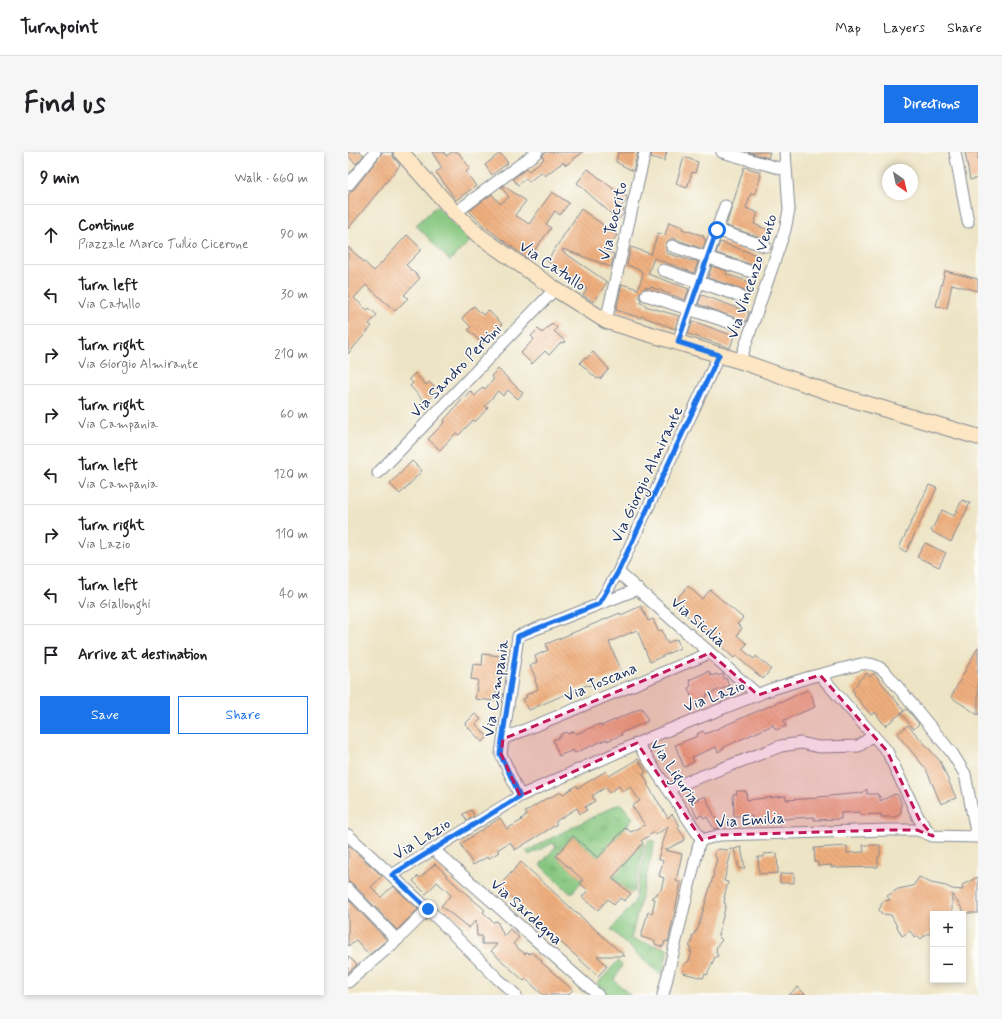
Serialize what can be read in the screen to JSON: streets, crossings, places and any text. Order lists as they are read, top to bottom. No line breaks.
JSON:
{"streets":{"street":["Via Teocrito","Via Catullo","Via Vincenzo Vento","Via Sandro Pertini","Via Giorgio Almirante","Via Sicilia","Via Toscana","Via Campania","Via Lazio","Via Liguria","Via Emilia","Via Sardegna"]},"crossings":[["Via Teocrito","Via Catullo"],["Via Catullo","Via Vincenzo Vento"],["Via Catullo","Via Sandro Pertini"],["Via Catullo","Via Giorgio Almirante"],["Via Giorgio Almirante","Via Sicilia"],["Via Giorgio Almirante","Via Campania"],["Via Sicilia","Via Toscana"],["Via Sicilia","Via Campania"],["Via Sicilia","Via Lazio"],["Via Toscana","Via Campania"],["Via Campania","Via Lazio"],["Via Lazio","Via Liguria"],["Via Lazio","Via Emilia"],["Via Lazio","Via Sardegna"],["Via Liguria","Via Emilia"]],"north":"bottom right","page":{"header":"Turnpoint","nav":["Map","Layers","Share"],"buttons":["Directions",["Save","Share"]],"title":"Find us","heading":["9 min","Walk · 660 m"],"list":[["Continue","Piazzale Marco Tullio Cicerone","90 m"],["Turn left","Via Catullo","30 m"],["Turn right","Via Giorgio Almirante","210 m"],["Turn right","Via Campania","60 m"],["Turn left","Via Campania","120 m"],["Turn right","Via Lazio","110 m"],["Turn left","Via Giallonghi","40 m"],"Arrive at destination"],"map_buttons":["+","−"]}}
